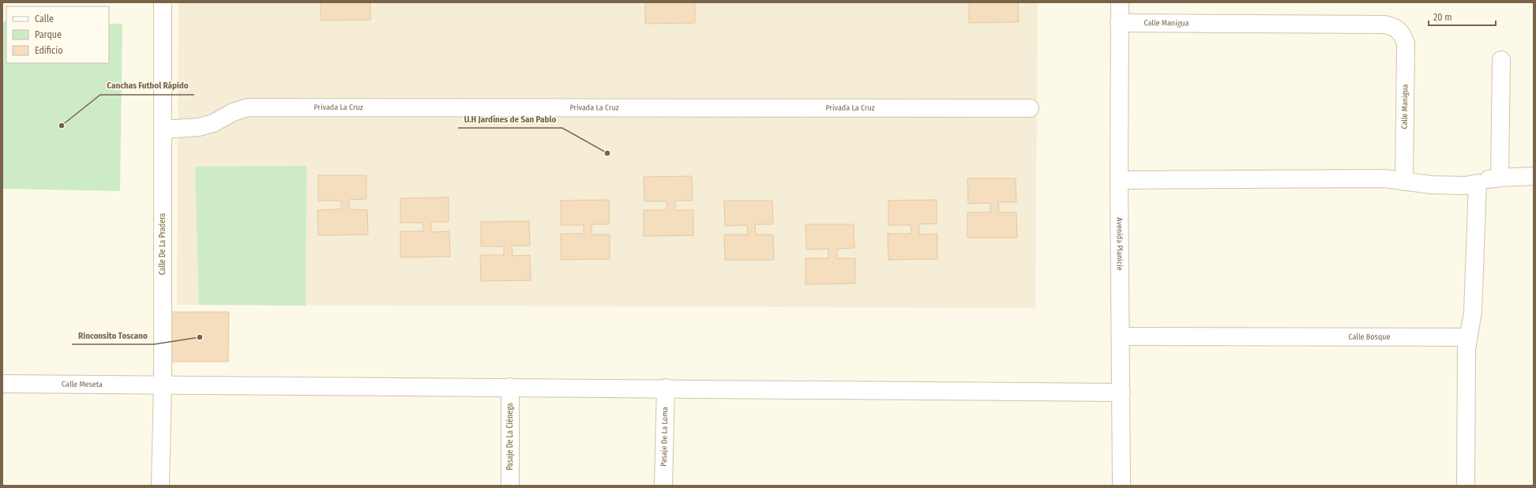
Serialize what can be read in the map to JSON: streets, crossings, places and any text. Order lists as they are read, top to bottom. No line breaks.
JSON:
{"streets":{"street":["Calle Manigua","Privada La Cruz","Calle De La Pradera","Avenida Planicie","Calle Bosque","Calle Meseta","Pasaje De La Ciénega","Pasaje De La Loma"]},"crossings":[["Calle Manigua","Avenida Planicie"],["Privada La Cruz","Calle De La Pradera"],["Calle De La Pradera","Calle Meseta"],["Avenida Planicie","Calle Bosque"],["Avenida Planicie","Calle Meseta"],["Calle Meseta","Pasaje De La Ciénega"],["Calle Meseta","Pasaje De La Loma"]],"places":["Canchas Futbol Rápido","U.H Jardínes de San Pablo","Rinconsito Toscano"],"legend":["Calle","Parque","Edificio"],"scale_bar":"20 m"}
